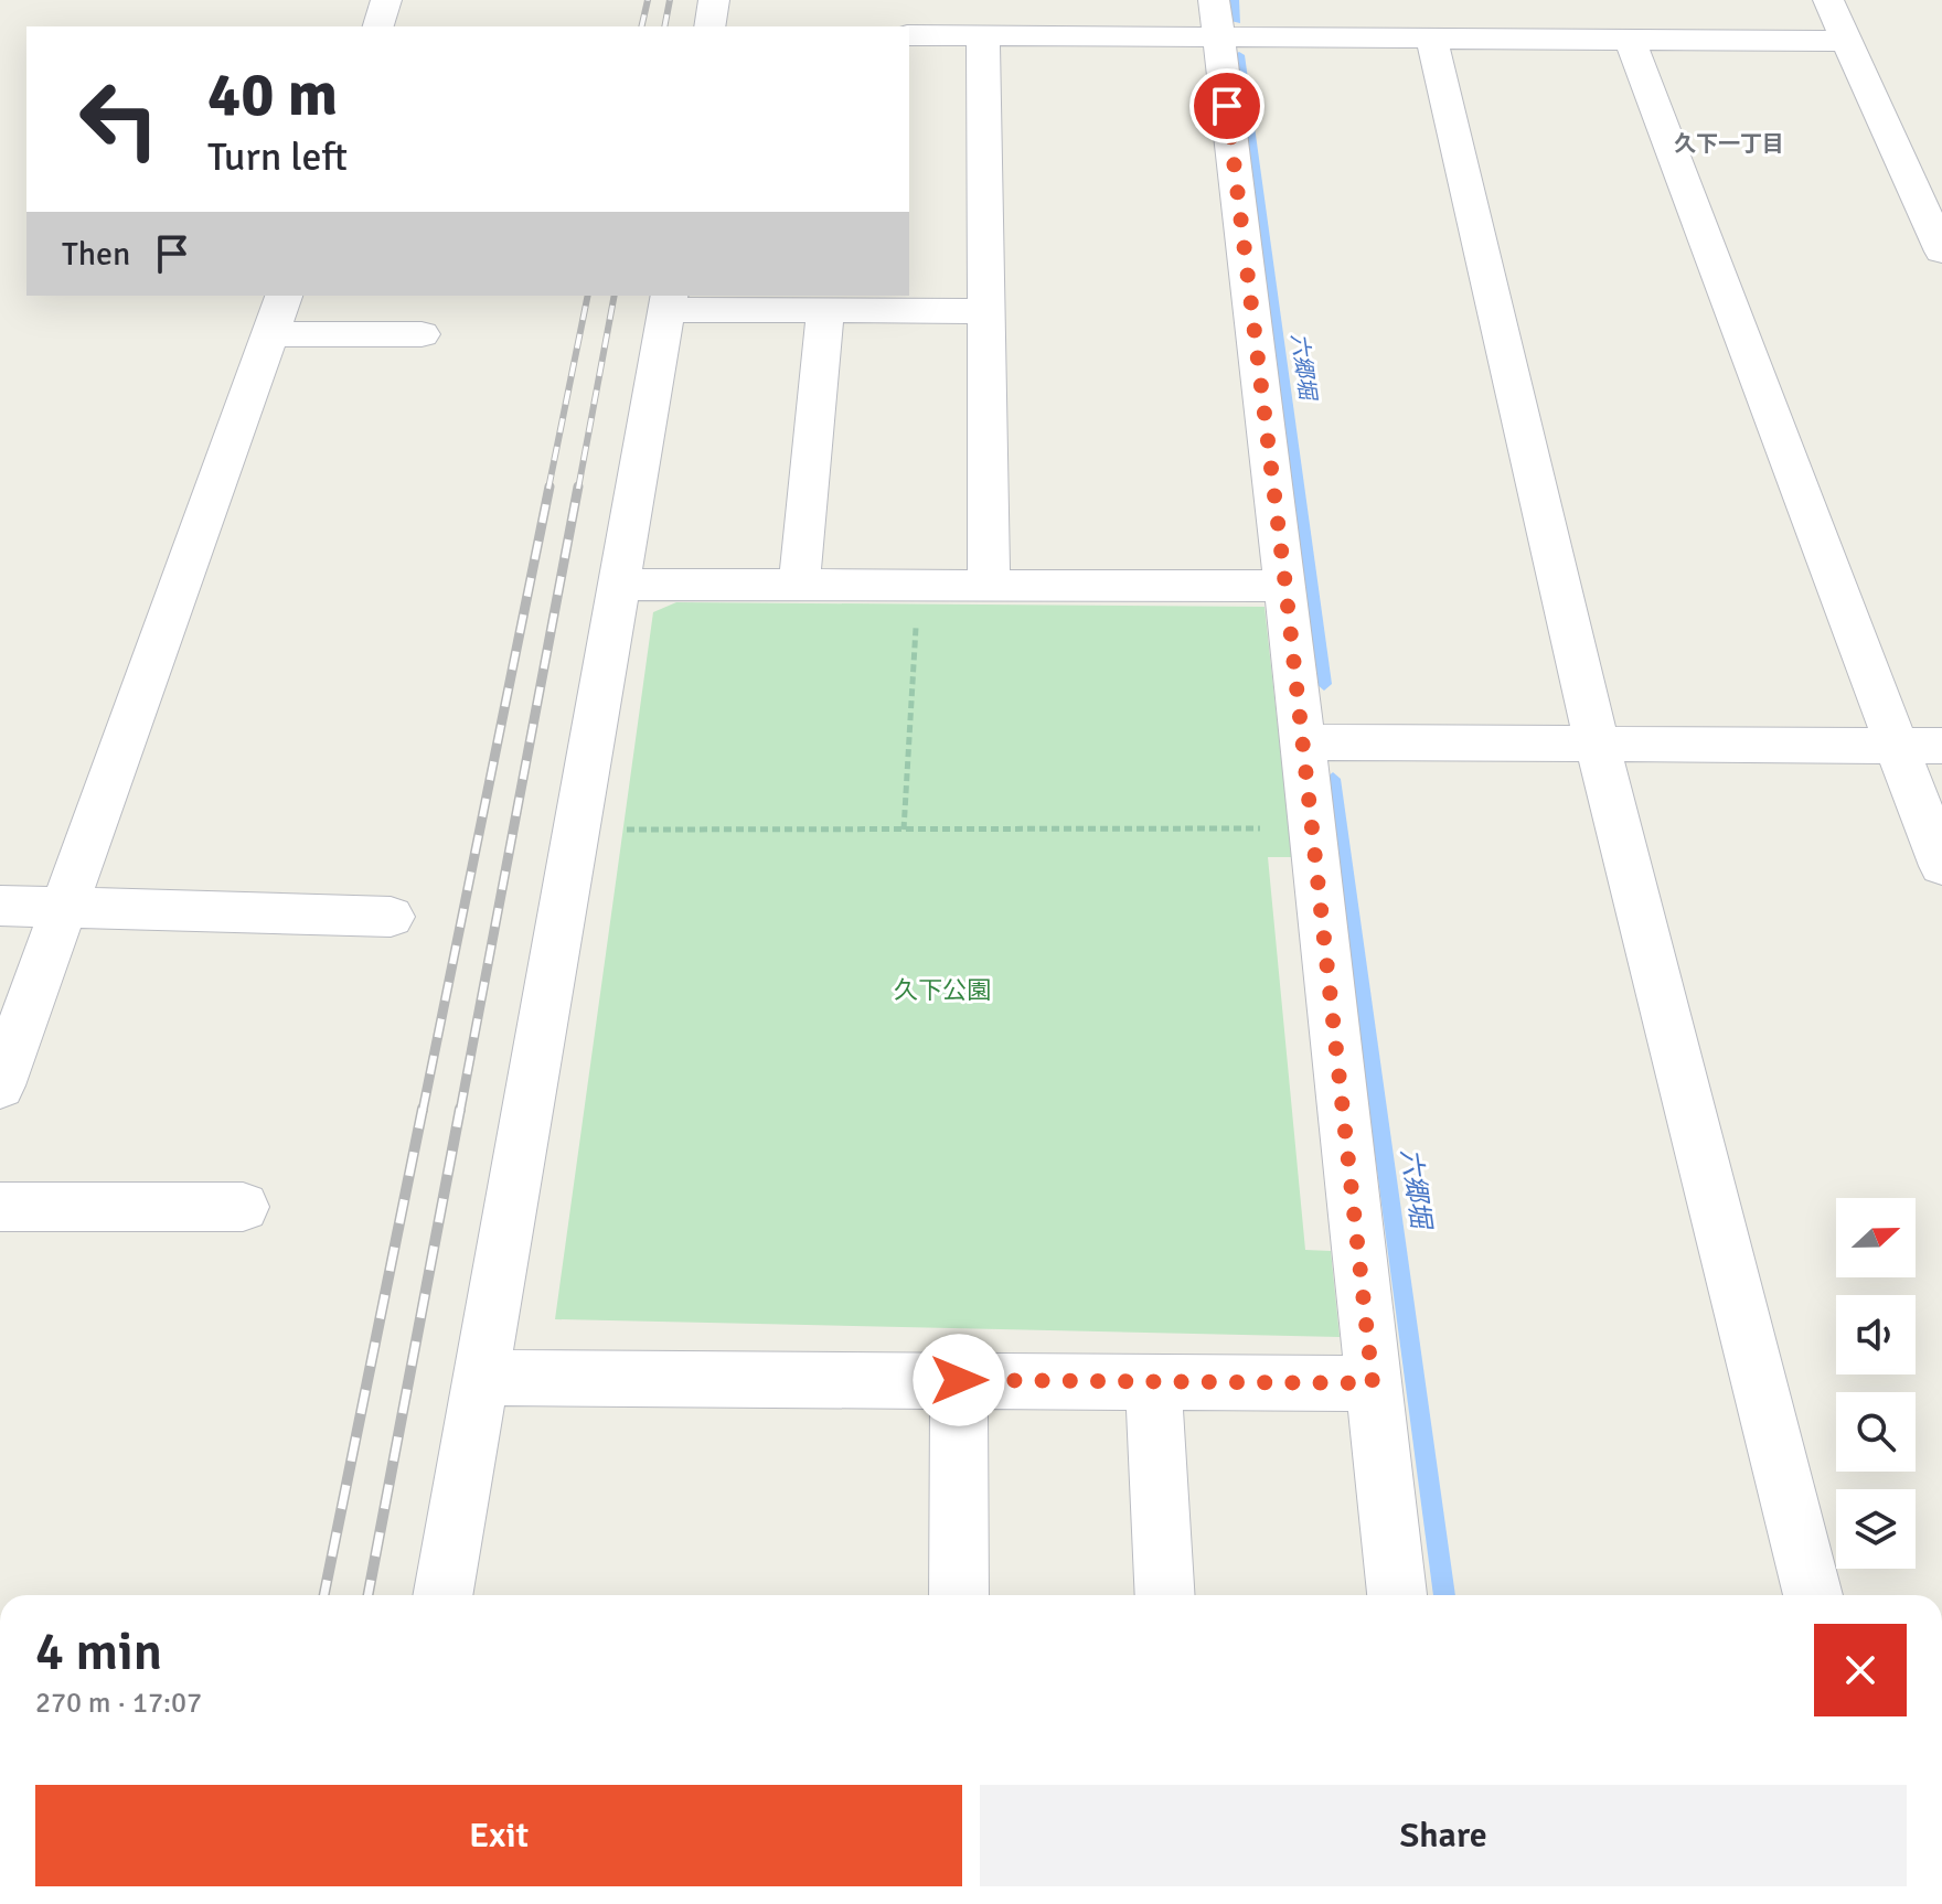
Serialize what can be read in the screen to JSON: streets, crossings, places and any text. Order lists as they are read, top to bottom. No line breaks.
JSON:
{"districts":["久下一丁目"],"water":["六郷堀"],"parks":["久下公園"],"north":"right","page":{"turn":["40 m","Turn left"],"then":"Then","heading":["4 min","270 m · 17:07"],"buttons":["Exit","Share"]}}
